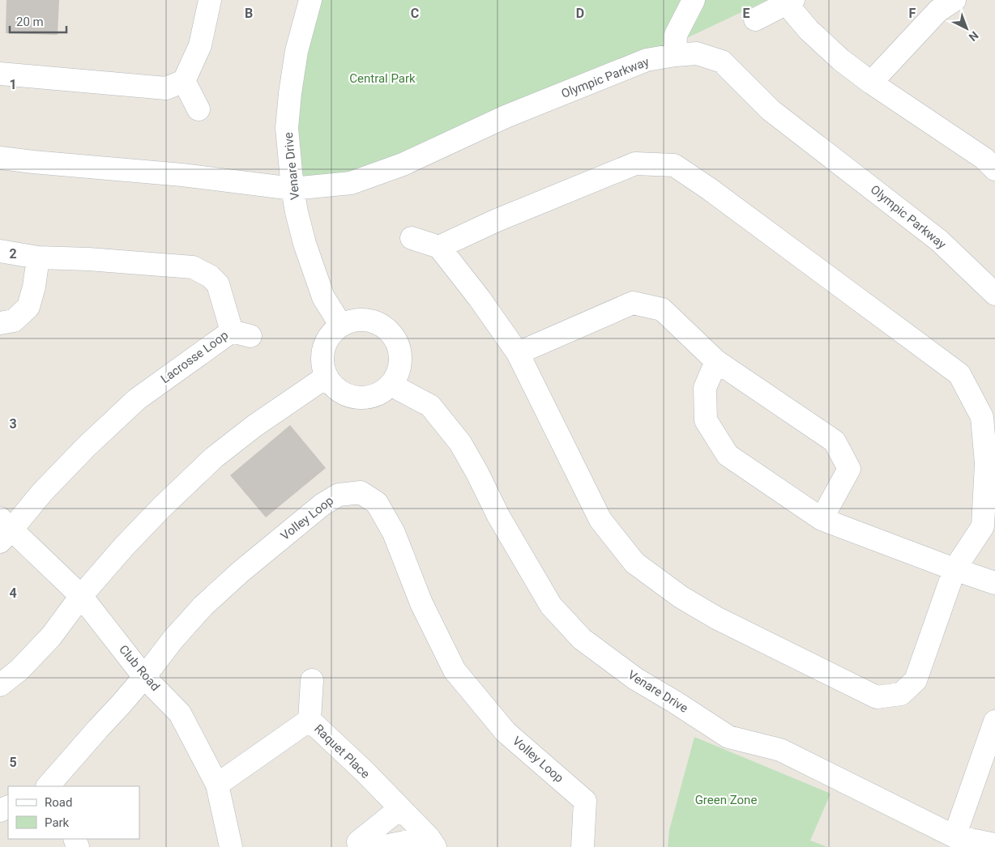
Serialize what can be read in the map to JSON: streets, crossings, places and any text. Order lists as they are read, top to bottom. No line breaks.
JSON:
{"streets":{"street":["Olympic Parkway","Venare Drive","Lacrosse Loop","Volley Loop","Club Road","Raquet Place"]},"crossings":[["Olympic Parkway","Venare Drive"],["Lacrosse Loop","Club Road"],["Volley Loop","Club Road"],["Club Road","Raquet Place"]],"parks":["Central Park","Green Zone"],"legend":["Road","Park"],"scale_bar":"20 m","north":"bottom right","grid":{"columns":["B","C","D","E","F"],"rows":["1","2","3","4","5"]}}
